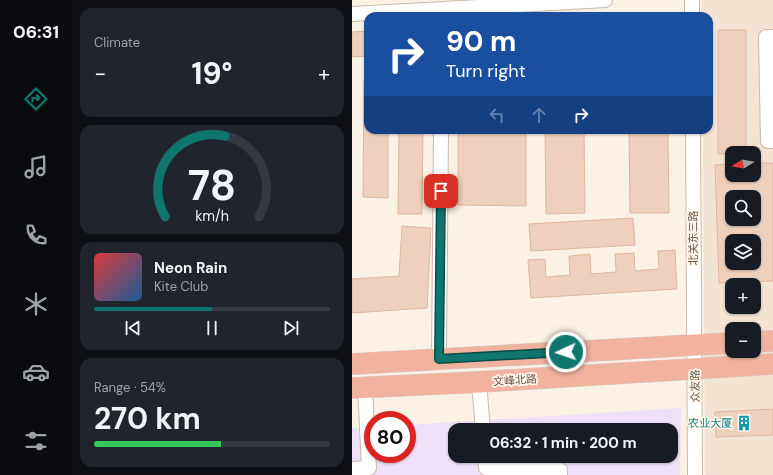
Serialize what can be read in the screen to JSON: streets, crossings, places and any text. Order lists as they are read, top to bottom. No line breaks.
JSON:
{"streets":{"highway":["文峰北路"],"street":["北关东三路","众友路"]},"crossings":[["北关东三路","众友路"],["文峰北路","众友路"]],"places":{"building":["农业大厦"]},"north":"left","page":{"tabs":"06:31","tile":["Climate",["Range · 54%","270 km"]],"turn":["90 m","Turn right"],"heat":["−","19°","+"],"map_buttons":["+","−"],"song":["Neon Rain","Kite Club"],"limit":"80","trip":"06:32 · 1 min · 200 m","gauge":["78","km/h"]}}
